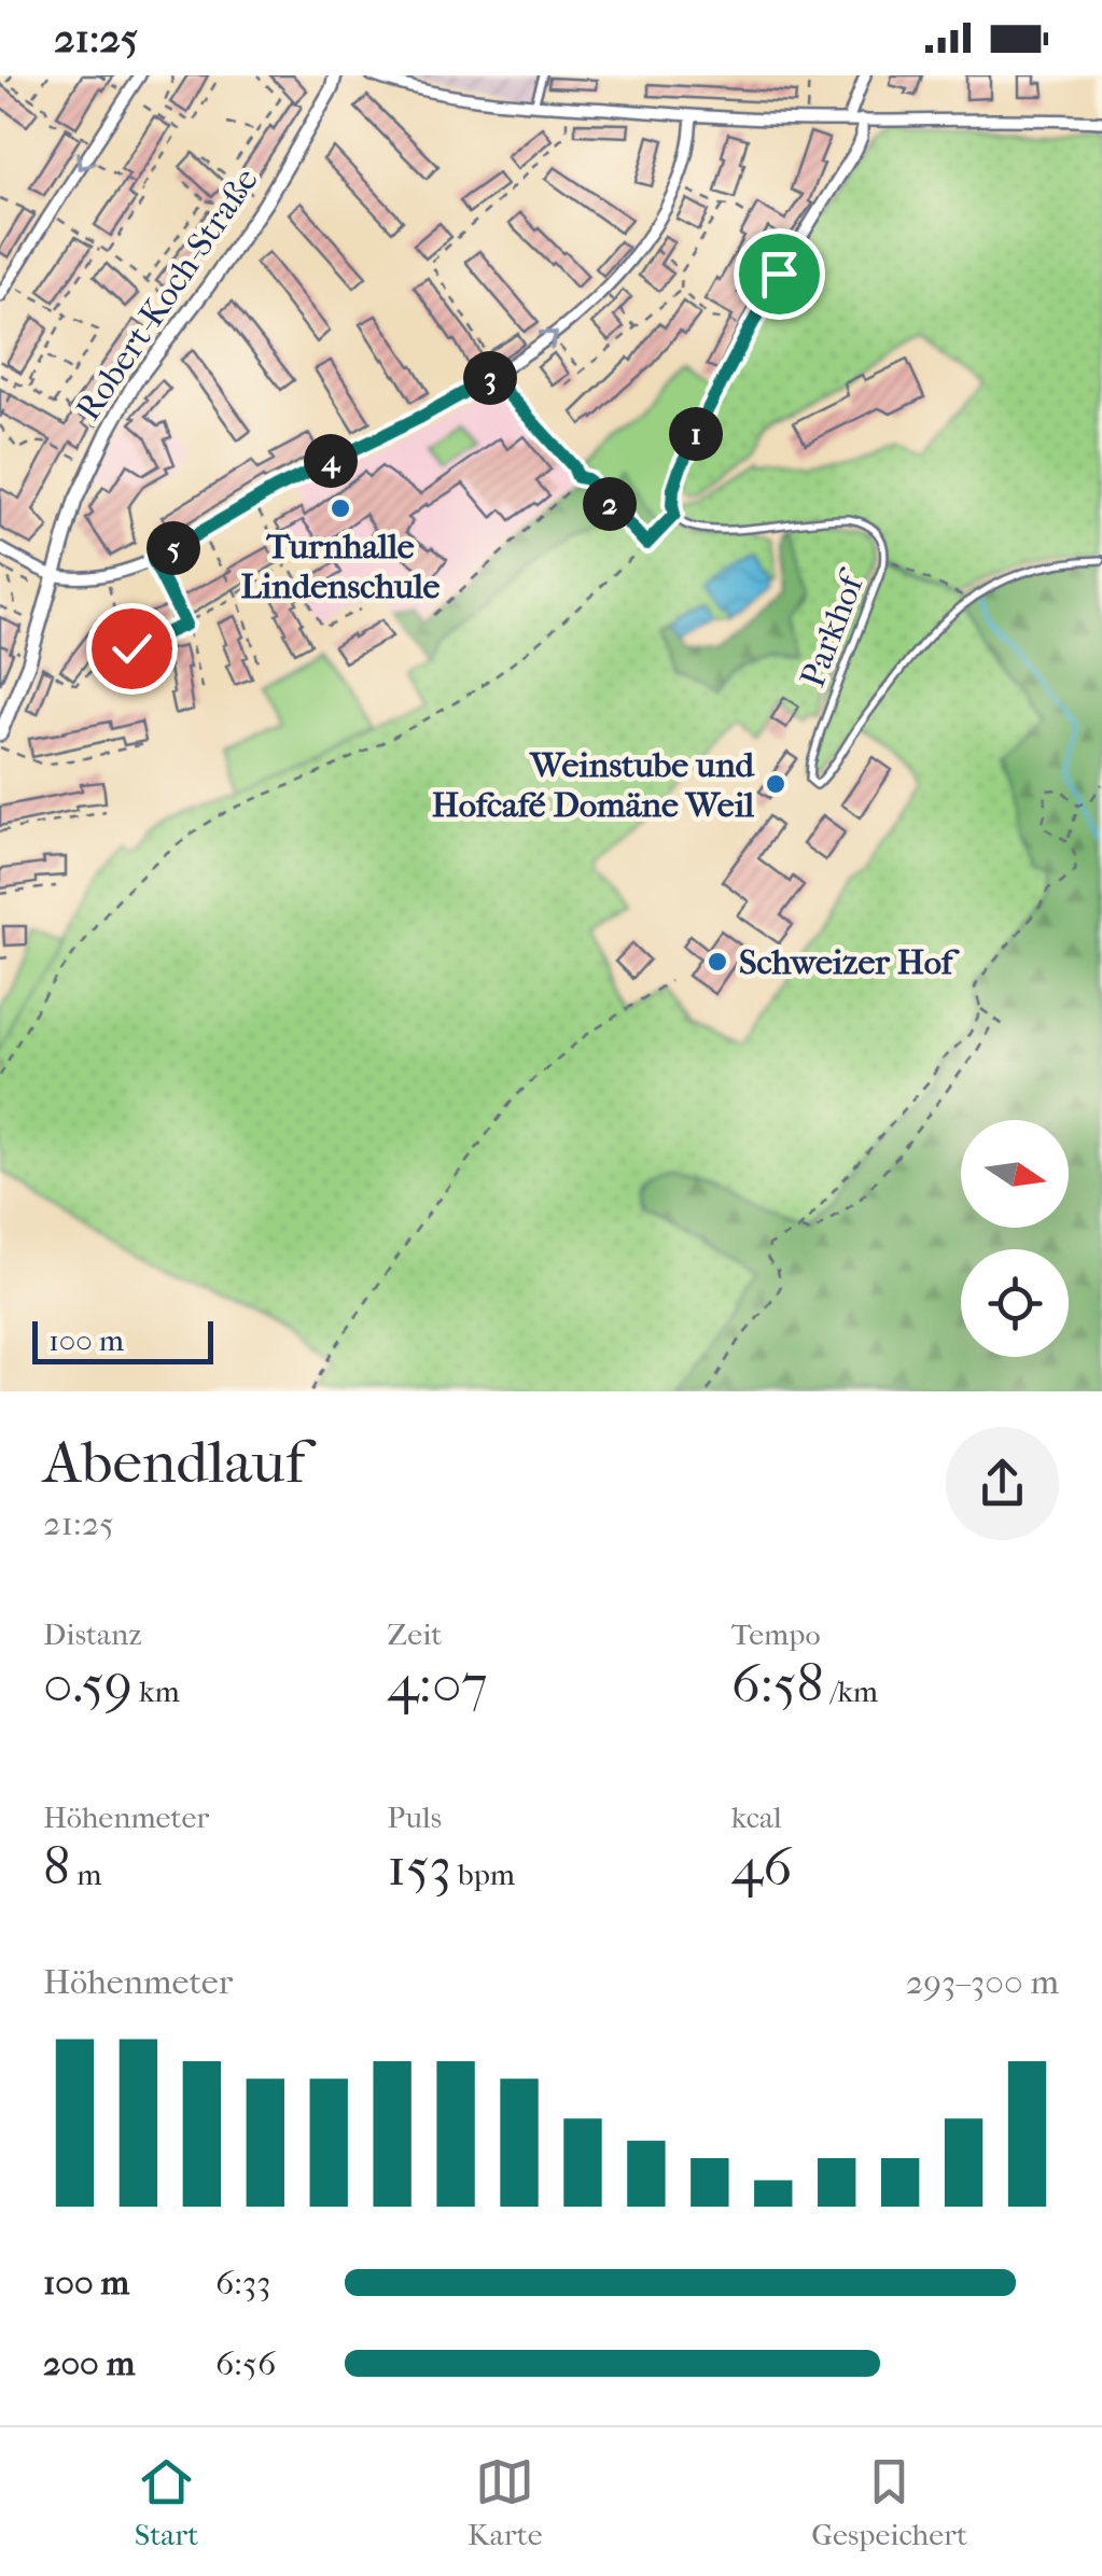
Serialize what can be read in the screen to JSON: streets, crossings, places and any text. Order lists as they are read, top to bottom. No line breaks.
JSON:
{"streets":{"street":["Robert-Koch-Straße"],"lane":["Parkhof"]},"places":["Turnhalle Lindenschule","Weinstube und Hofcafé Domäne Weil","Schweizer Hof"],"scale_bar":"100 m","north":"right","page":{"status":"21:25","pins":["3","1","4","2","5"],"scale":"100 m","heading":["Abendlauf","21:25"],"stats":[["Distanz","0.59 km"],["Zeit","4:07"],["Tempo","6:58 /km"],["Höhenmeter","8 m"],["Puls","153 bpm"],["kcal","46"]],"chart":["Höhenmeter","293–300 m"],"list":[{"name":"100 m","note":"6:33"},{"name":"200 m","note":"6:56"}],"tabs":["Start","Karte","Gespeichert"]}}
